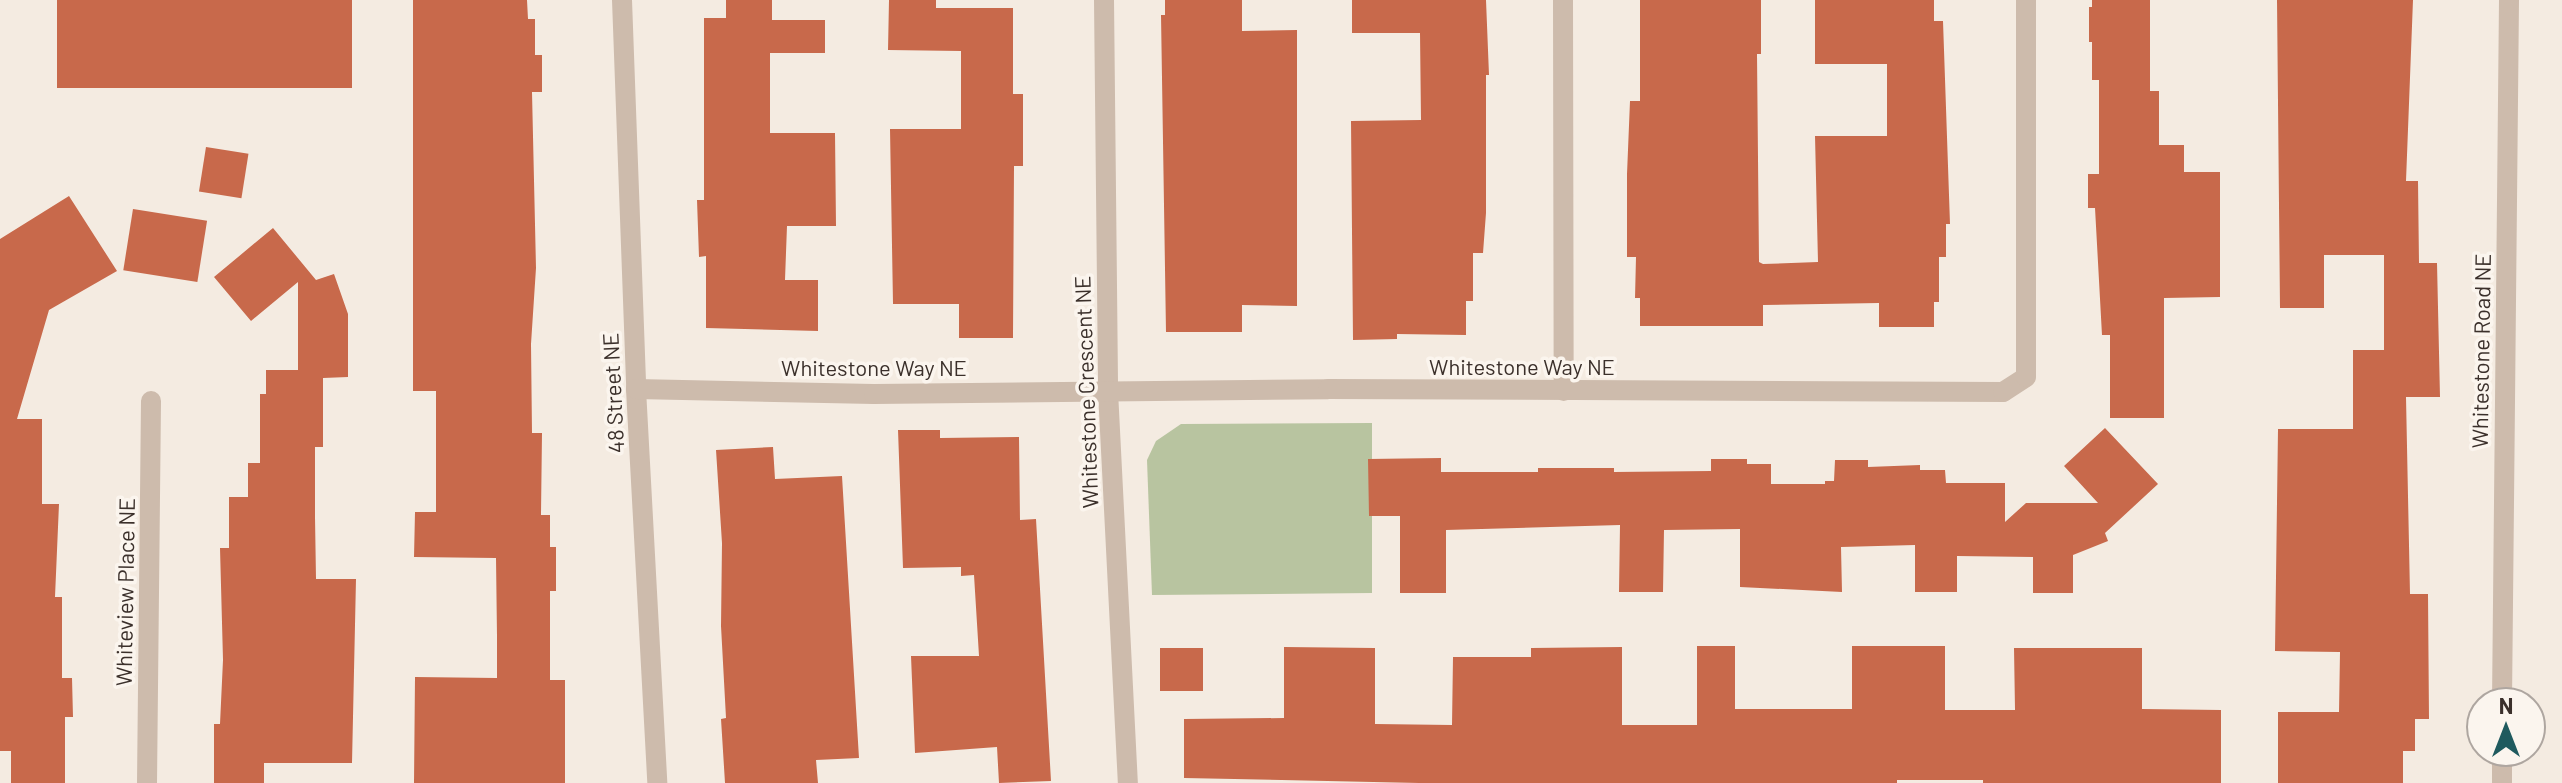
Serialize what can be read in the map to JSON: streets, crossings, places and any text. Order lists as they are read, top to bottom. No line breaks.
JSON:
{"streets":{"street":["Whitestone Road NE","Whitestone Way NE","Whitestone Crescent NE","48 Street NE","Whiteview Place NE"]},"crossings":[["Whitestone Way NE","Whitestone Crescent NE"],["Whitestone Way NE","48 Street NE"]],"north":"top"}
